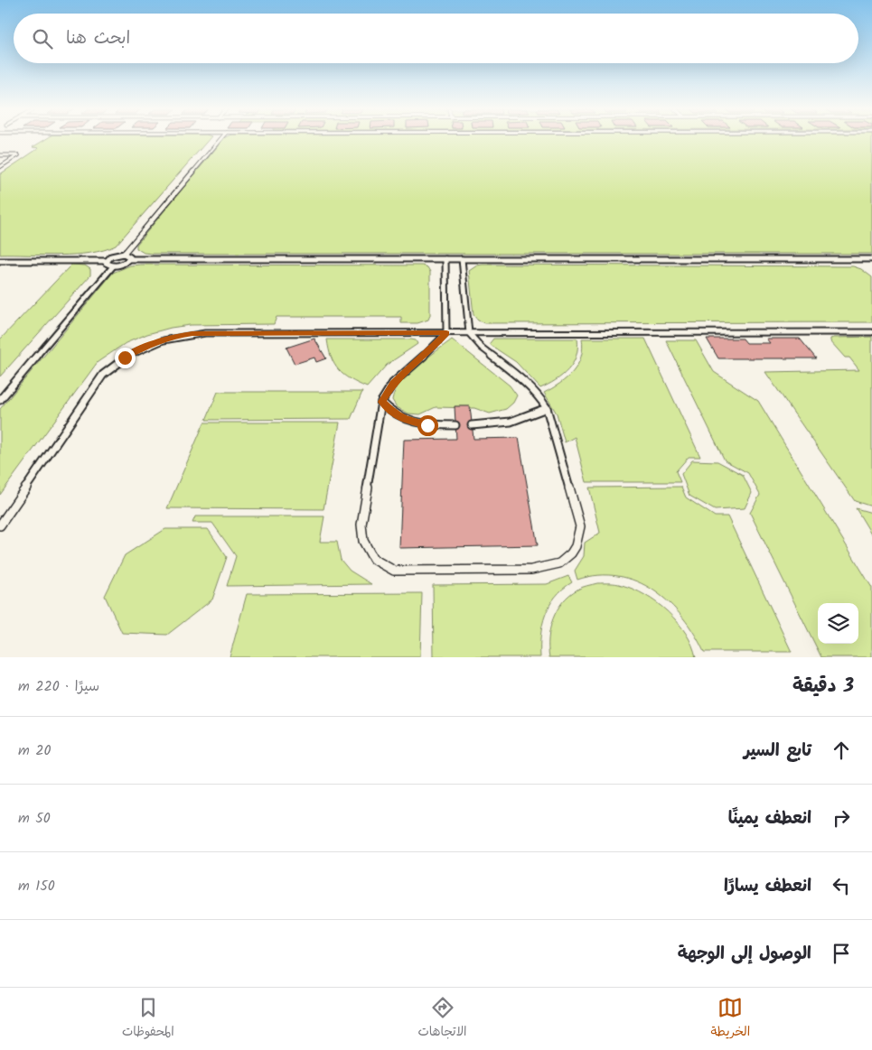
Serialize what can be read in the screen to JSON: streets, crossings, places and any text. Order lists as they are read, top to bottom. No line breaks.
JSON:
{"page":{"search":"ابحث هنا","heading":["3 دقيقة","سيرًا · 220 m"],"list":[["تابع السير","20 m"],["انعطف يمينًا","50 m"],["انعطف يسارًا","150 m"],"الوصول إلى الوجهة"],"nav":["الخريطة","الاتجاهات","المحفوظات"]}}
